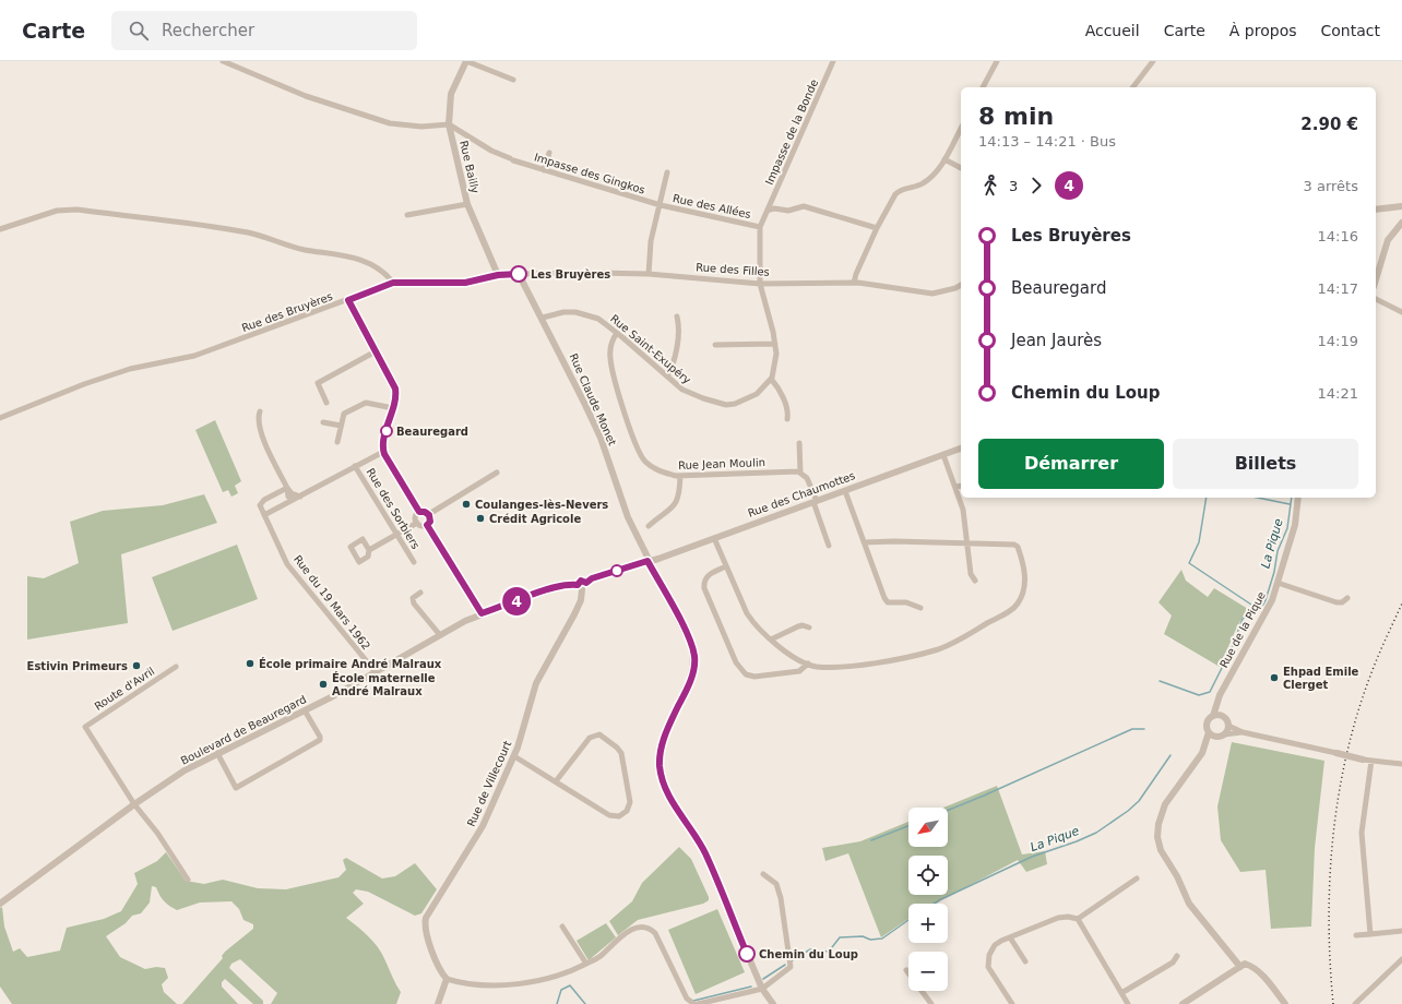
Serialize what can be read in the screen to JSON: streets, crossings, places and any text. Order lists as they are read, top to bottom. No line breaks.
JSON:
{"streets":{"street":["Impasse de la Bonde","Rue Bailly","Impasse des Gingkos","Rue des Allées","Rue des Filles","Rue des Bruyères","Rue Saint-Exupéry","Rue Claude Monet","Rue Jean Moulin","Rue des Chaumottes","Rue des Sorbiers","Rue du 19 Mars 1962","Rue de la Pique","Route d'Avril","Boulevard de Beauregard","Rue de Villecourt"]},"crossings":[["Impasse de la Bonde","Rue des Allées"],["Rue Bailly","Impasse des Gingkos"],["Rue Bailly","Rue des Filles"],["Rue Bailly","Rue des Bruyères"],["Impasse des Gingkos","Rue des Allées"],["Rue des Filles","Rue des Bruyères"],["Rue des Filles","Rue Claude Monet"],["Rue Saint-Exupéry","Rue Claude Monet"],["Rue Saint-Exupéry","Rue Jean Moulin"],["Rue Claude Monet","Rue des Chaumottes"],["Rue Claude Monet","Boulevard de Beauregard"],["Rue des Chaumottes","Boulevard de Beauregard"],["Rue du 19 Mars 1962","Boulevard de Beauregard"],["Route d'Avril","Boulevard de Beauregard"],["Boulevard de Beauregard","Rue de Villecourt"]],"water":["La Pique"],"places":["Les Bruyères","Beauregard","Coulanges-lès-Nevers","Crédit Agricole","École primaire André Malraux","Estivin Primeurs","Ehpad Emile Clerget","École maternelle André Malraux","Chemin du Loup"],"lines":["bus line 4"],"north":"bottom left","page":{"header":"Carte","search":"Rechercher","nav":["Accueil","Carte","À propos","Contact"],"on_map":"4","heading":["8 min","14:13 – 14:21 · Bus","2.90 €"],"legs":["3","4","3 arrêts"],"list":[{"name":"Les Bruyères","value":"14:16"},{"name":"Beauregard","value":"14:17"},{"name":"Jean Jaurès","value":"14:19"},{"name":"Chemin du Loup","value":"14:21"}],"buttons":["Démarrer","Billets"],"map_buttons":["+","−"]}}
